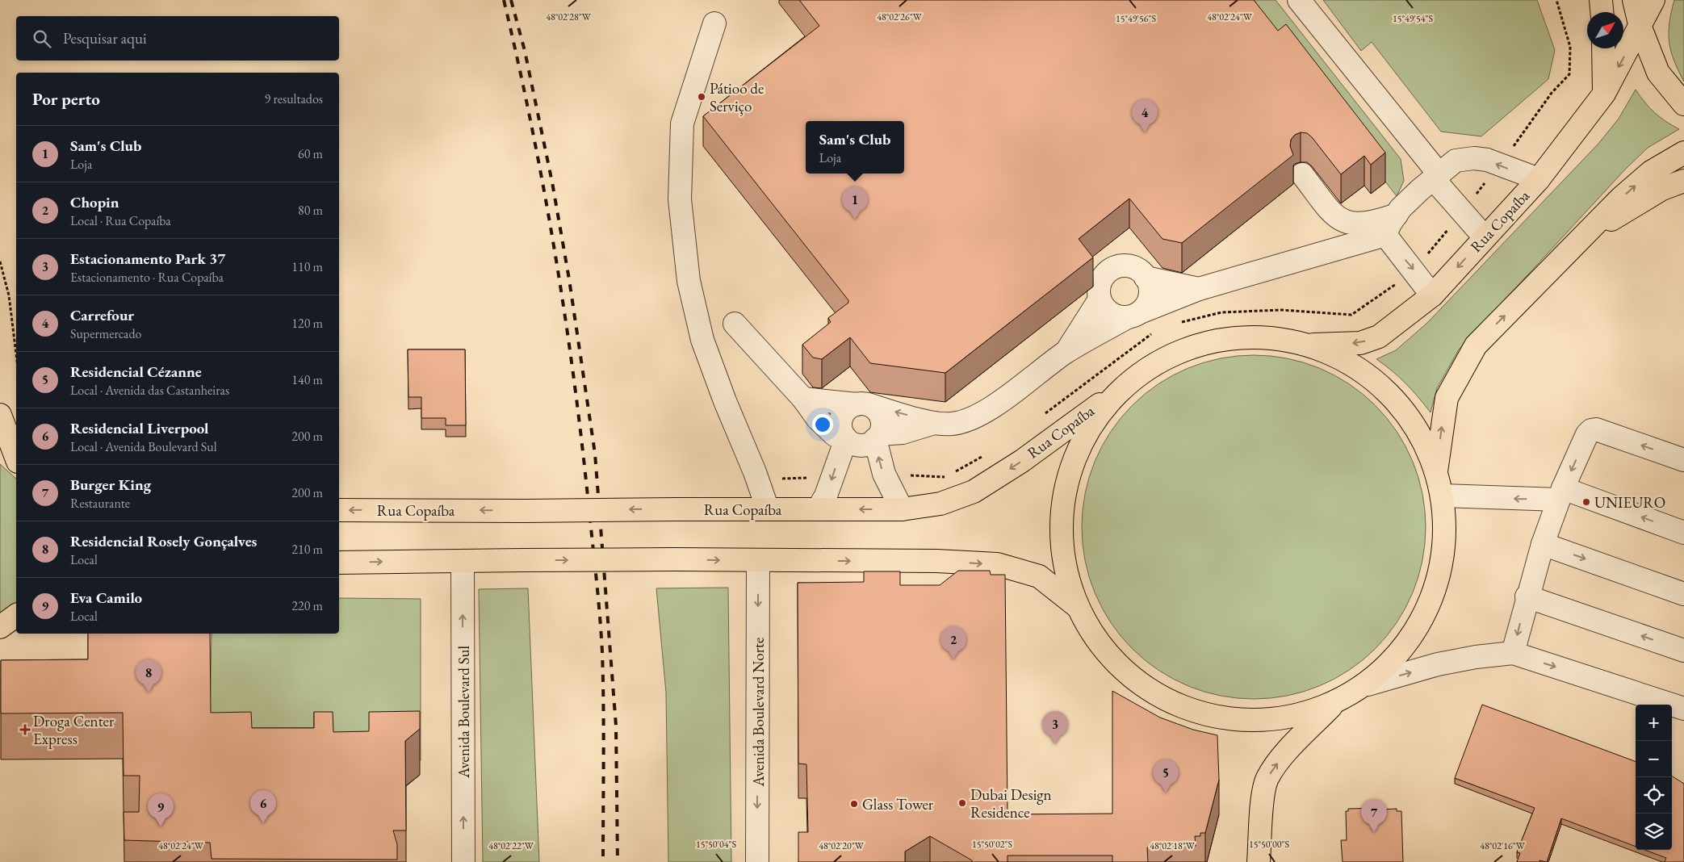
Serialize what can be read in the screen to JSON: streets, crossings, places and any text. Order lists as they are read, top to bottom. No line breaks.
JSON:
{"streets":{"main road":["Rua Copaíba"],"street":["Avenida Boulevard Sul","Avenida Boulevard Norte"]},"one_way":["Avenida Boulevard Sul","Avenida Boulevard Norte"],"places":{"other":["Pátioo de Serviço","UNIEURO","Dubai Design Residence","Glass Tower"],"health":["Droga Center Express"]},"north":"top right","page":{"search":"Pesquisar aqui","heading":["Por perto","9 resultados"],"pins":["4","1","2","8","3","5","6","9","7"],"popup":["Sam's Club","Loja"],"list":[{"mark":"1","name":"Sam's Club","note":"Loja","value":"60 m"},{"mark":"2","name":"Chopin","note":"Local · Rua Copaíba","value":"80 m"},{"mark":"3","name":"Estacionamento Park 37","note":"Estacionamento · Rua Copaíba","value":"110 m"},{"mark":"4","name":"Carrefour","note":"Supermercado","value":"120 m"},{"mark":"5","name":"Residencial Cézanne","note":"Local · Avenida das Castanheiras","value":"140 m"},{"mark":"6","name":"Residencial Liverpool","note":"Local · Avenida Boulevard Sul","value":"200 m"},{"mark":"7","name":"Burger King","note":"Restaurante","value":"200 m"},{"mark":"8","name":"Residencial Rosely Gonçalves","note":"Local","value":"210 m"},{"mark":"9","name":"Eva Camilo","note":"Local","value":"220 m"}],"map_buttons":["+","−"]},"coordinates":["48°02'28\"W","48°02'26\"W","48°02'24\"W","15°49'56\"S","15°49'54\"S","15°50'04\"S","15°50'02\"S","15°50'00\"S","48°02'22\"W","48°02'20\"W","48°02'18\"W","48°02'16\"W"]}
